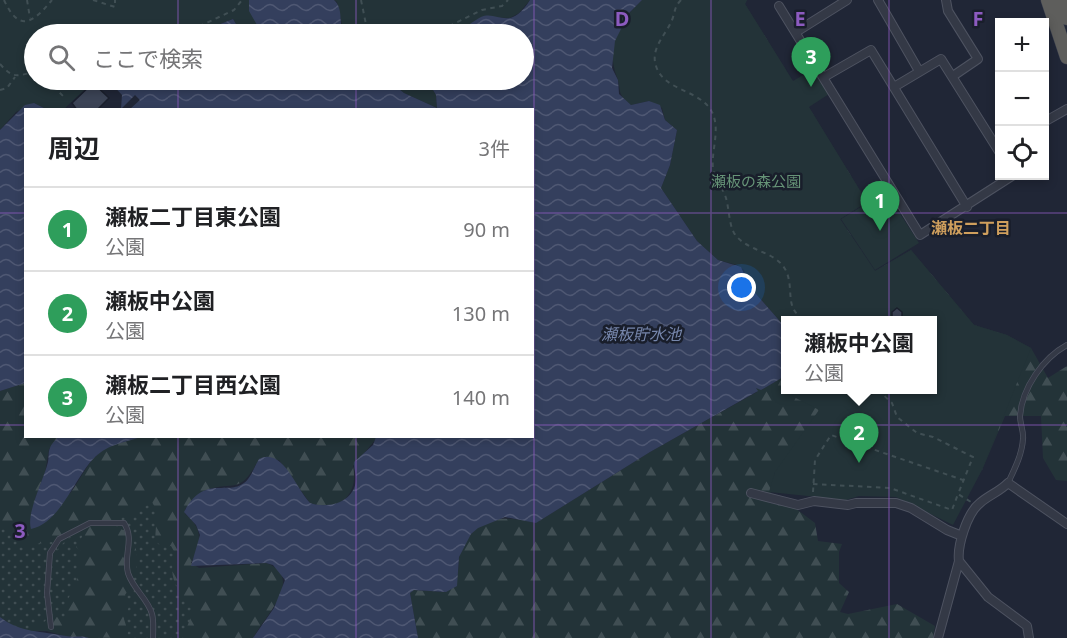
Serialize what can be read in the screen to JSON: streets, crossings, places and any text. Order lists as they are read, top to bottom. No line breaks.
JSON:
{"districts":["瀬板二丁目"],"water":["瀬板貯水池"],"parks":["瀬板の森公園"],"page":{"map_buttons":["+","−"],"search":"ここで検索","pins":["3","1","2"],"heading":["周辺","3件"],"list":[{"mark":"1","name":"瀬板二丁目東公園","note":"公園","value":"90 m"},{"mark":"2","name":"瀬板中公園","note":"公園","value":"130 m"},{"mark":"3","name":"瀬板二丁目西公園","note":"公園","value":"140 m"}],"popup":["瀬板中公園","公園"]},"grid":{"columns":["D","E","F"],"rows":["3"]}}
